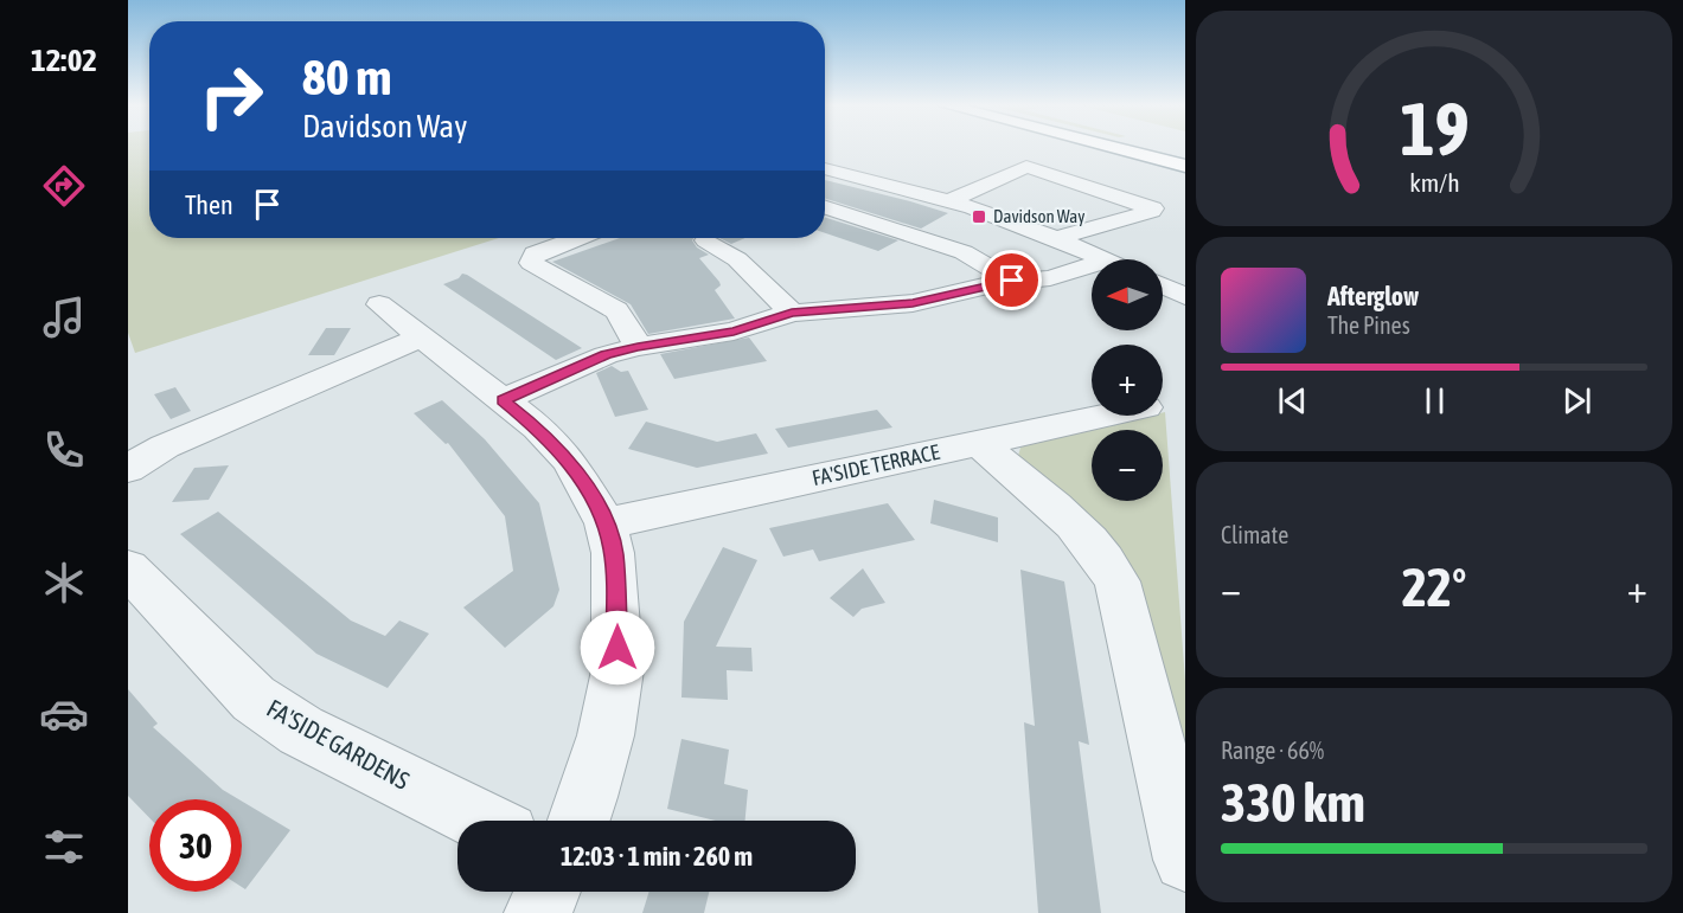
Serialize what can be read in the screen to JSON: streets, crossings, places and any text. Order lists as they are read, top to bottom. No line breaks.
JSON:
{"streets":{"street":["FA'SIDE TERRACE","FA'SIDE GARDENS"]},"places":{"transit":["Davidson Way"]},"north":"left","page":{"tabs":"12:02","turn":["80 m","Davidson Way"],"then":"Then","map_buttons":["+","−"],"song":["Afterglow","The Pines"],"tile":["Climate",["Range · 66%","330 km"]],"heat":["−","22°","+"],"limit":"30","trip":"12:03 · 1 min · 260 m","gauge":["19","km/h"]}}
